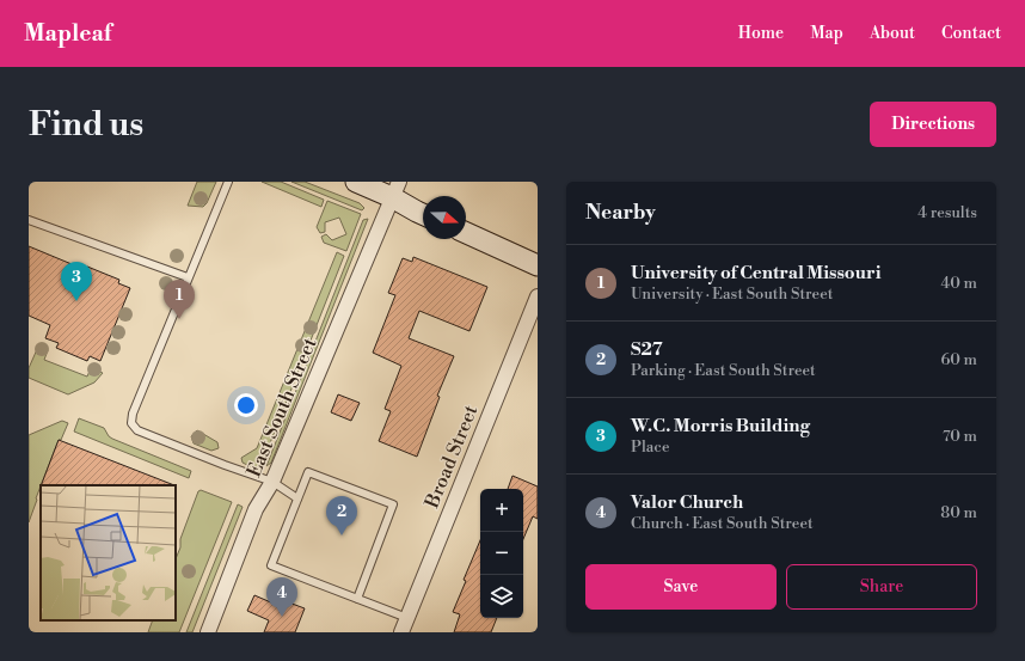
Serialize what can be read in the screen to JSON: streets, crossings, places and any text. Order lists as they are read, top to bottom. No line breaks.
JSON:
{"streets":{"street":["East South Street","Broad Street"]},"north":"right","page":{"header":"Mapleaf","nav":["Home","Map","About","Contact"],"buttons":["Directions",["Save","Share"]],"title":"Find us","heading":["Nearby","4 results"],"list":[{"mark":"1","name":"University of Central Missouri","note":"University · East South Street","value":"40 m"},{"mark":"2","name":"S27","note":"Parking · East South Street","value":"60 m"},{"mark":"3","name":"W.C. Morris Building","note":"Place","value":"70 m"},{"mark":"4","name":"Valor Church","note":"Church · East South Street","value":"80 m"}],"pins":["3","1","2","4"],"map_buttons":["+","−"]}}
